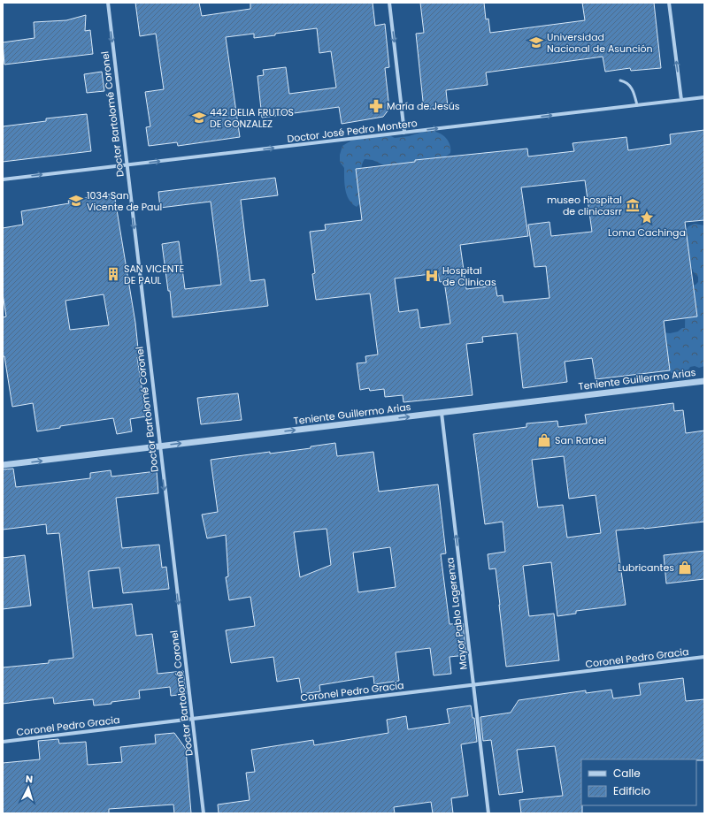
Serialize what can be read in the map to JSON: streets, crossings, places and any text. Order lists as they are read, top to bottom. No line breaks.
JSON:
{"streets":{"street":["Doctor Bartolomé Coronel","Doctor José Pedro Montero","Teniente Guillermo Arias","Mayor Pablo Lagerenza","Coronel Pedro Gracia"]},"crossings":[["Doctor Bartolomé Coronel","Doctor José Pedro Montero"],["Doctor Bartolomé Coronel","Teniente Guillermo Arias"],["Doctor Bartolomé Coronel","Coronel Pedro Gracia"],["Teniente Guillermo Arias","Mayor Pablo Lagerenza"],["Mayor Pablo Lagerenza","Coronel Pedro Gracia"]],"one_way":["Doctor Bartolomé Coronel","Doctor José Pedro Montero","Teniente Guillermo Arias","Mayor Pablo Lagerenza"],"places":{"school or university":["Universidad Nacional de Asunción","442 DELIA FRUTOS DE GONZALEZ","1034 San Vicente de Paul"],"pharmacy":["María de Jesús"],"museum":["museo hospital de clinicasrr"],"place":["Loma Cachinga"],"building":["SAN VICENTE DE PAUL"],"hospital":["Hospital de Clinicas"],"shop":["San Rafael","Lubricantes"]},"legend":["Calle","Edificio"],"north":"top"}
